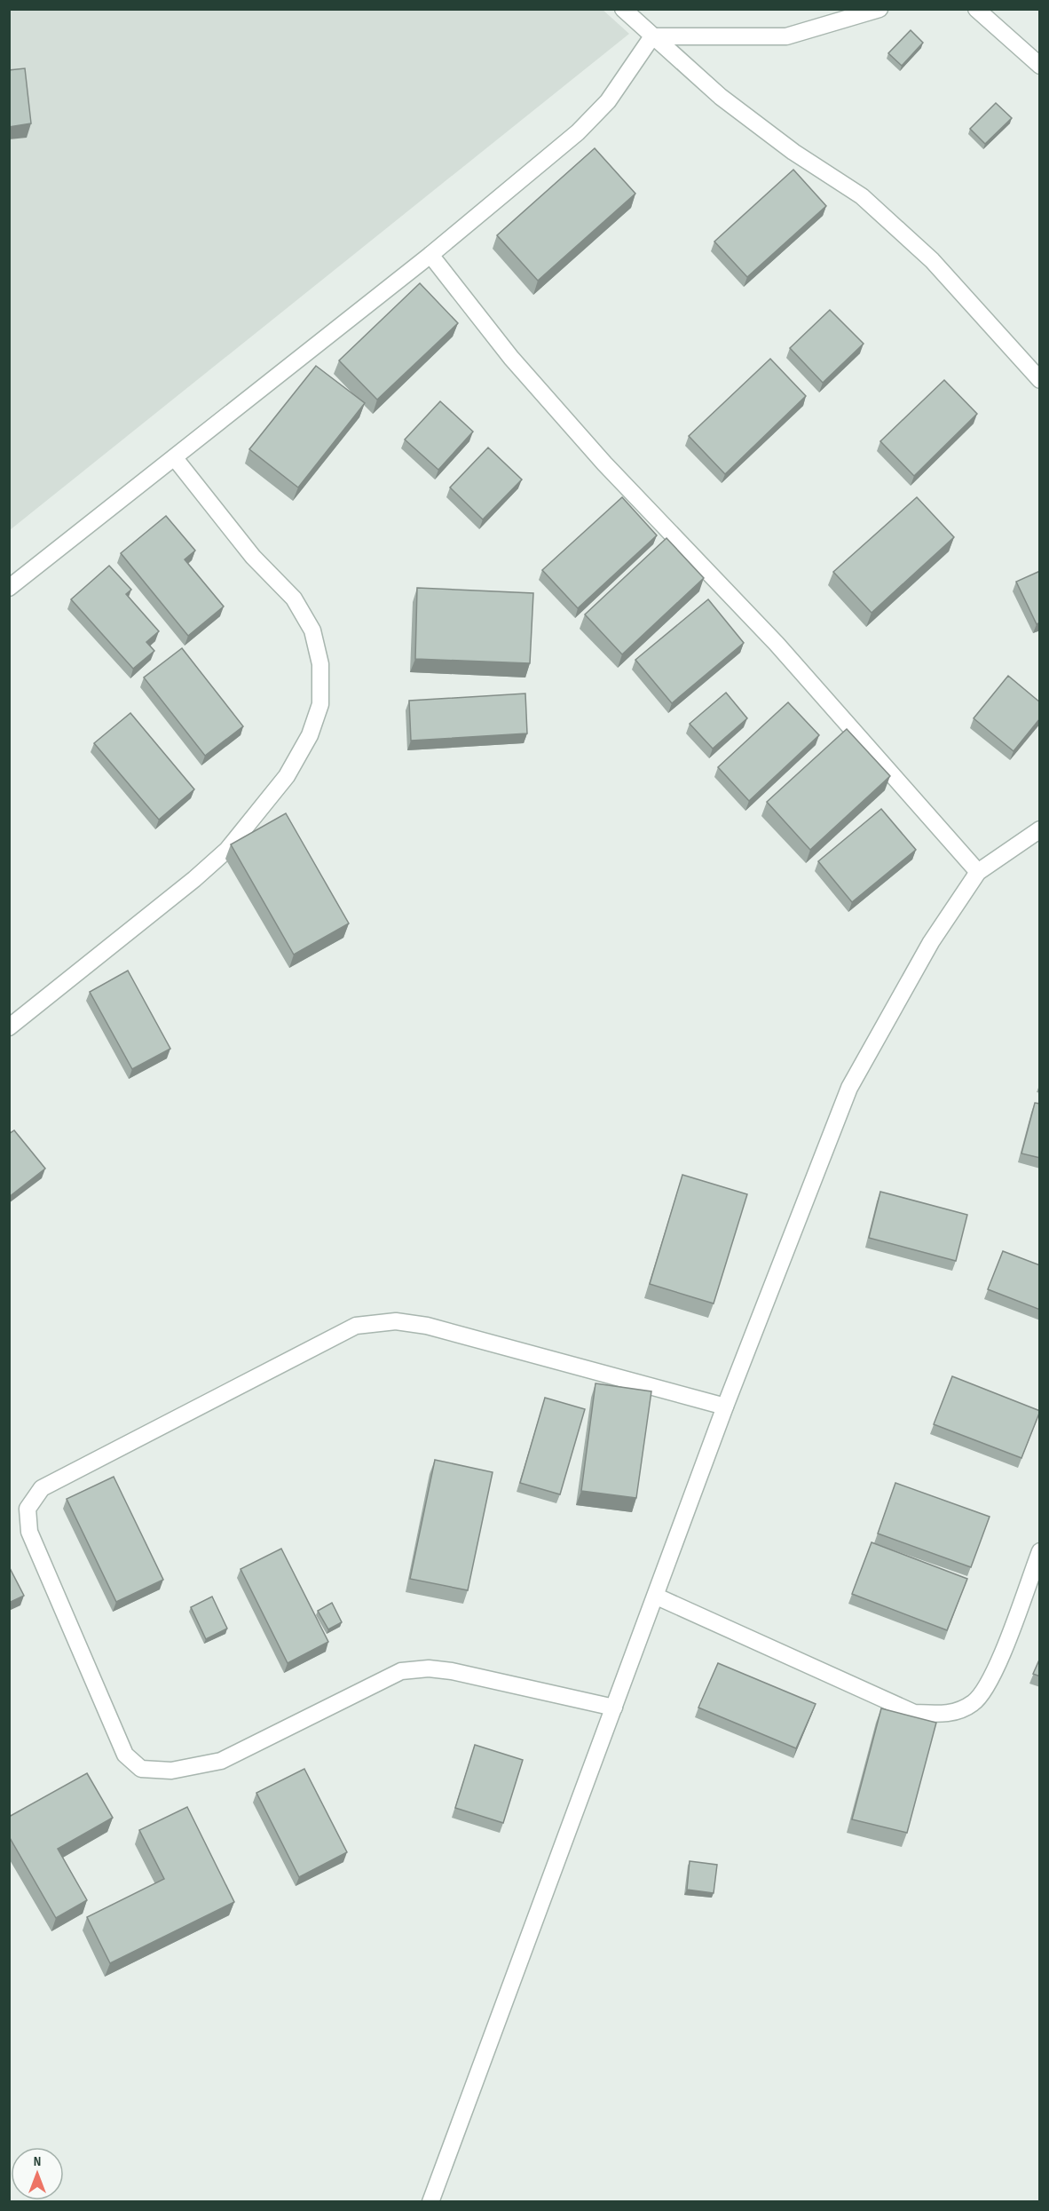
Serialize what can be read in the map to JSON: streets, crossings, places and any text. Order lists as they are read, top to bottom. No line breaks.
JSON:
{"north":"top"}
